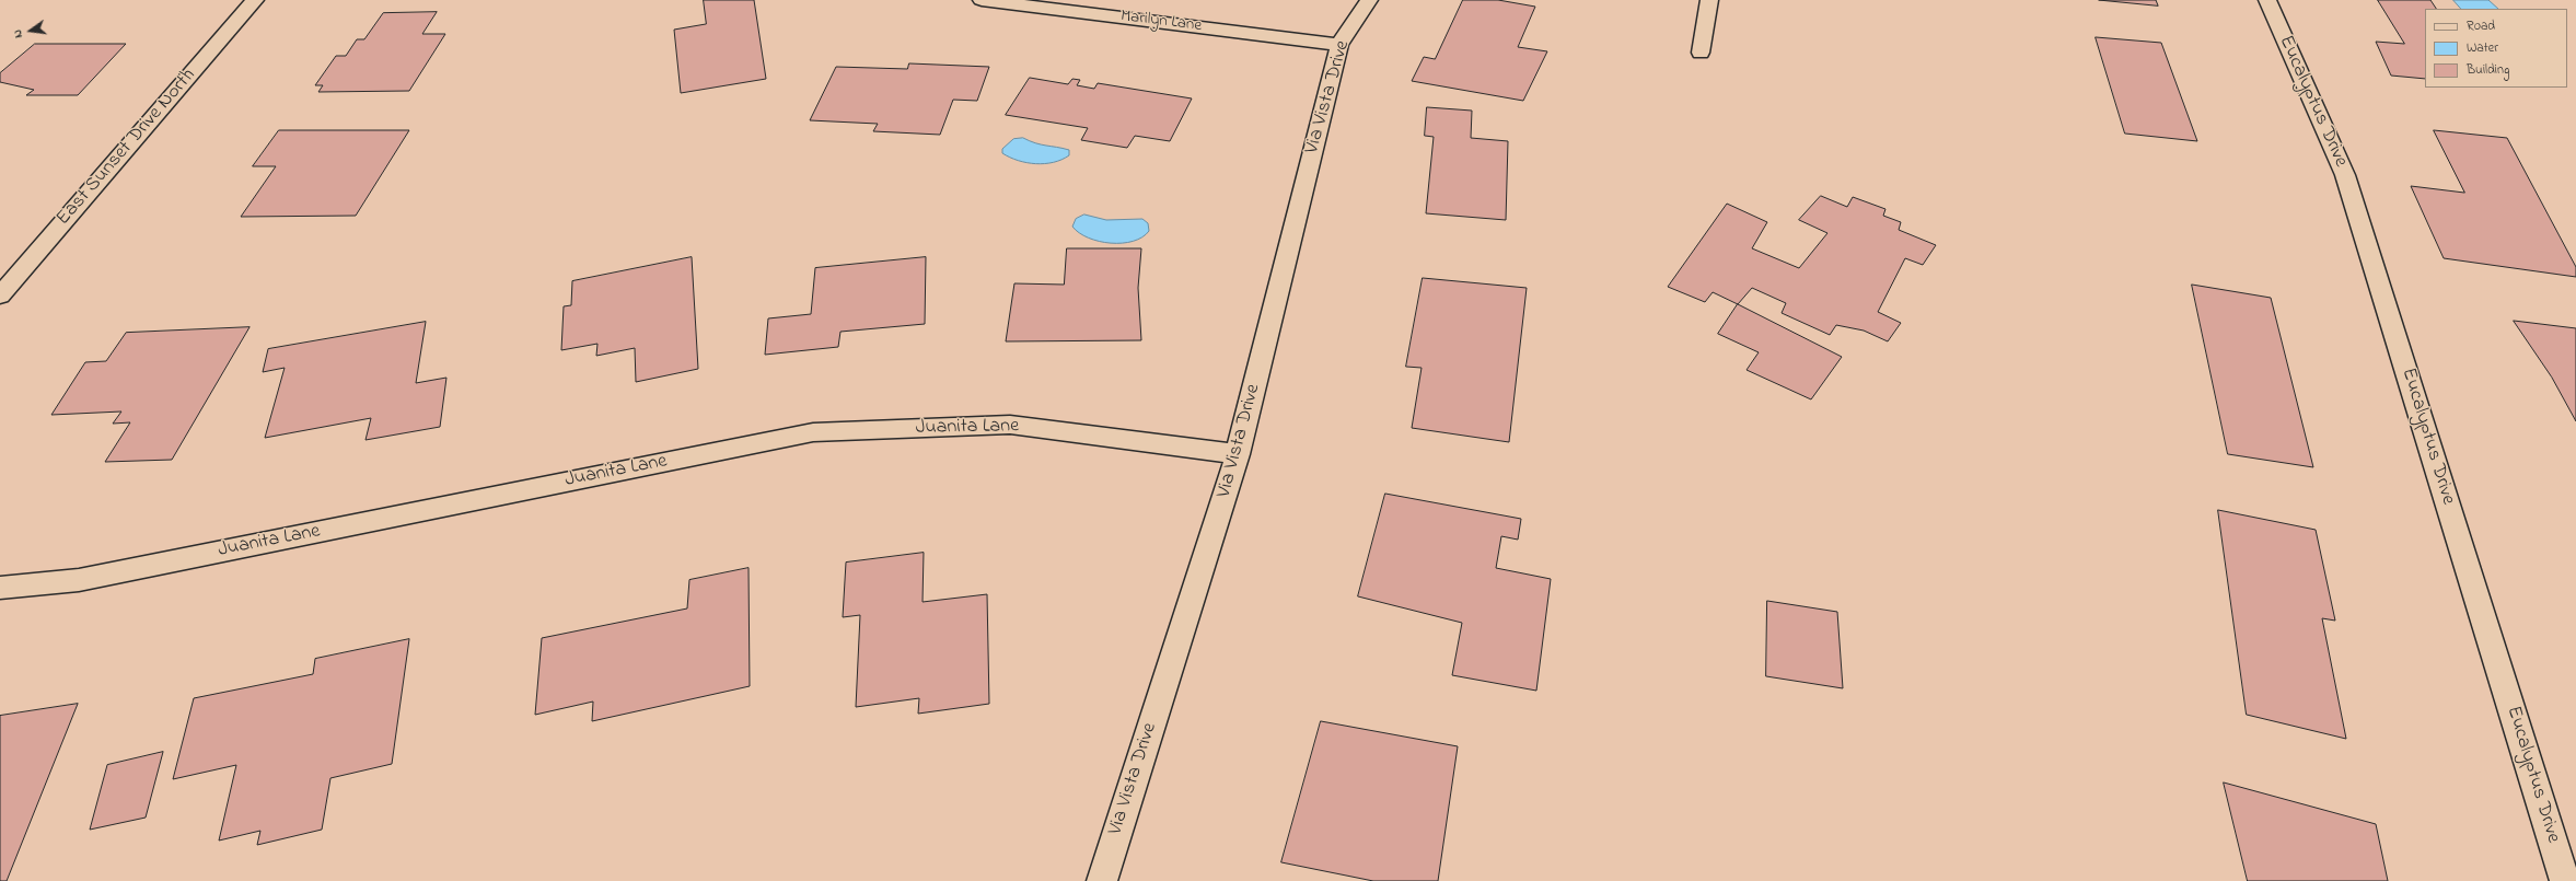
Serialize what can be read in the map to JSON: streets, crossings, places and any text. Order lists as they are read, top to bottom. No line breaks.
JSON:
{"streets":{"street":["Marilyn Lane","Via Vista Drive","Eucalyptus Drive","East Sunset Drive North","Juanita Lane"]},"crossings":[["Marilyn Lane","Via Vista Drive"],["Via Vista Drive","Juanita Lane"]],"legend":["Road","Water","Building"],"north":"left"}
